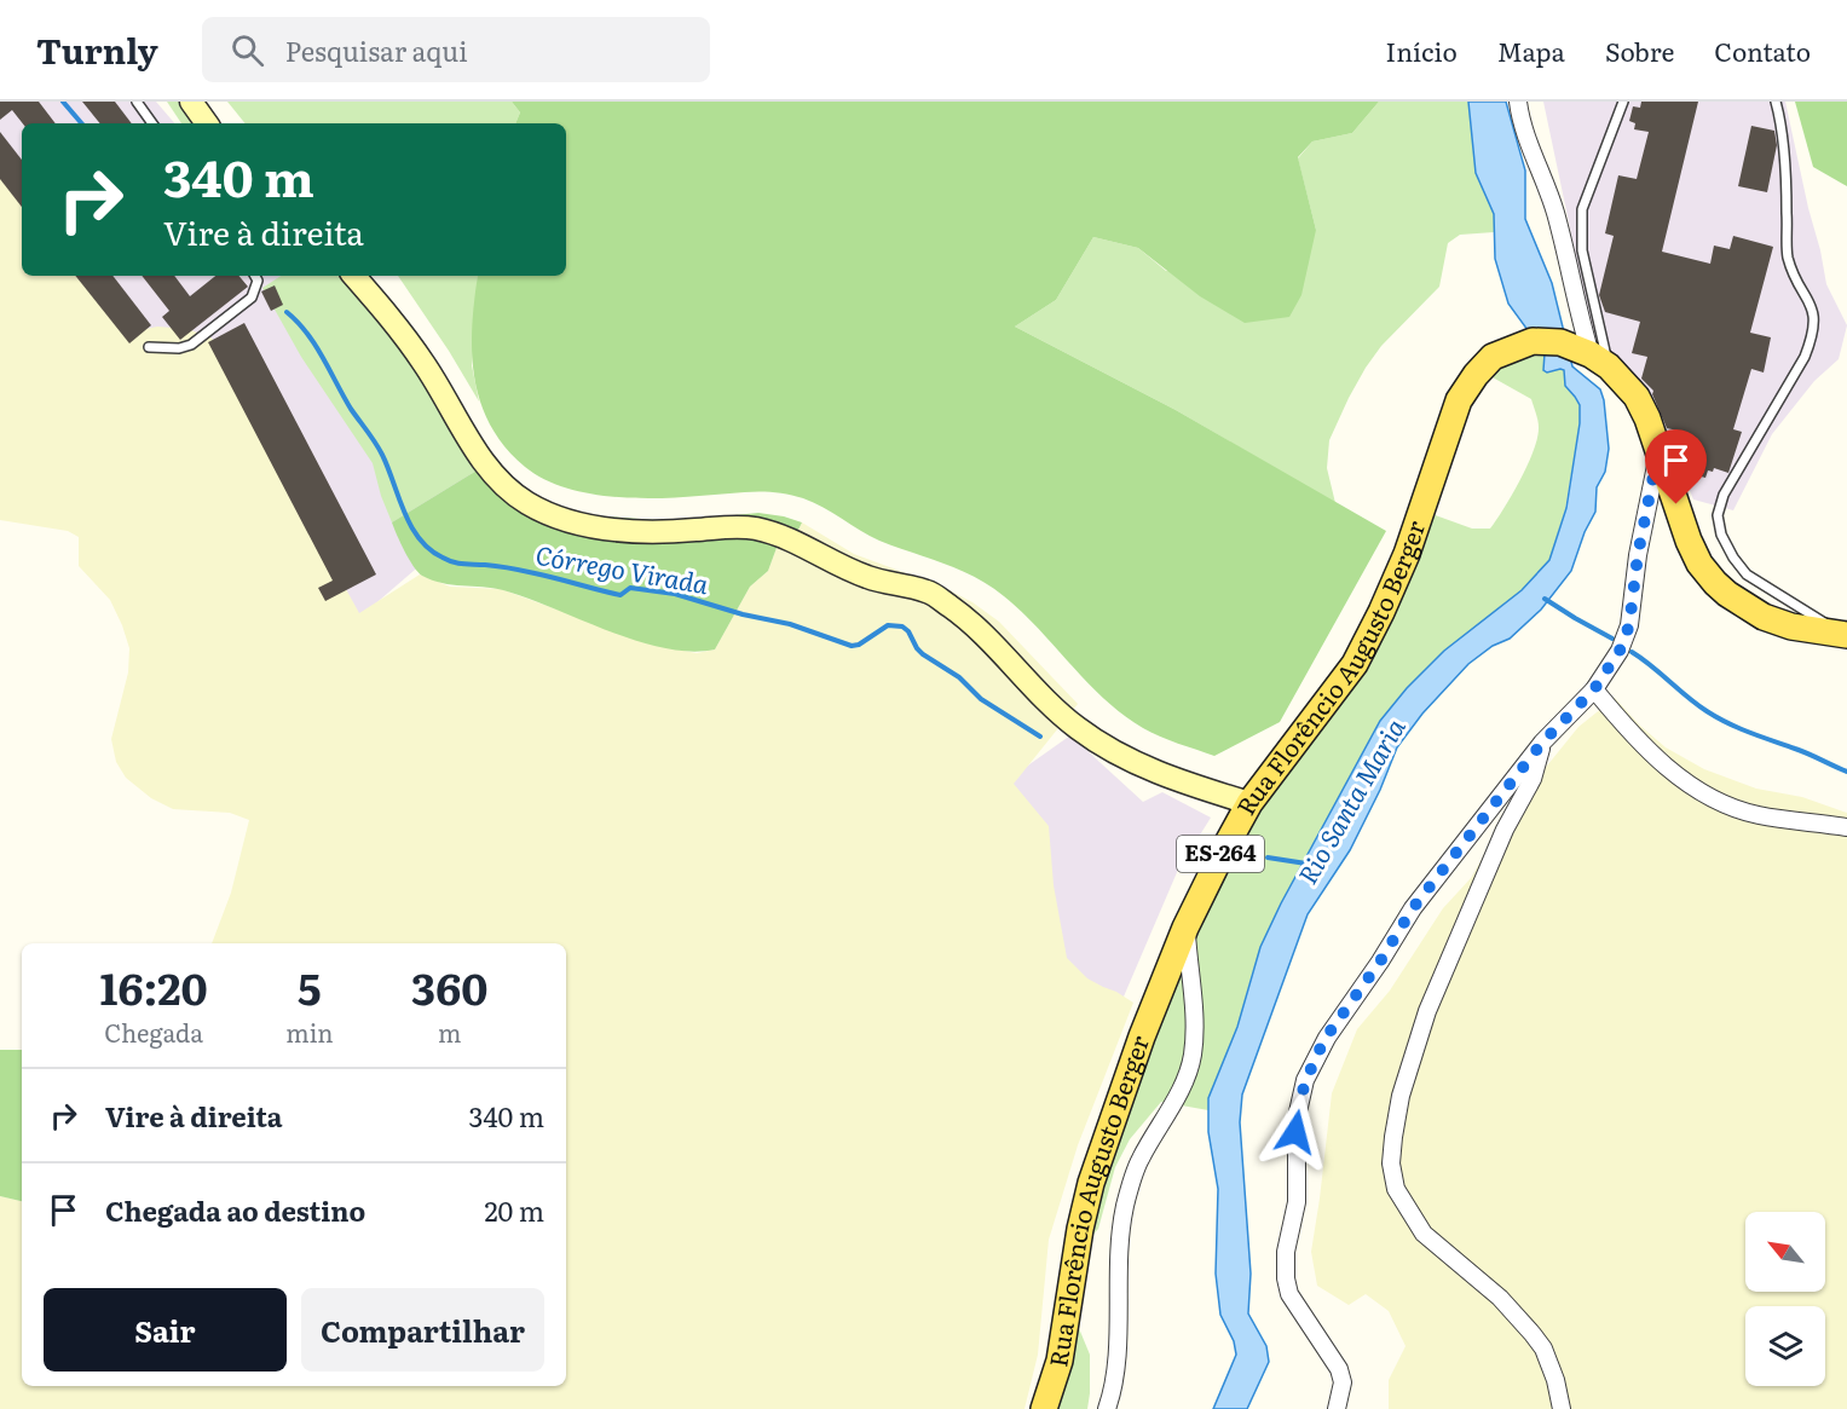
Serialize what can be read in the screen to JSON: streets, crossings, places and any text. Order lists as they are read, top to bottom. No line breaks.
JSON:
{"streets":{"main road":["Rua Florêncio Augusto Berger","ES-264"]},"water":["Córrego Virada","Rio Santa Maria"],"north":"top left","page":{"header":"Turnly","search":"Pesquisar aqui","nav":["Início","Mapa","Sobre","Contato"],"turn":["340 m","Vire à direita"],"eta":["16:20","Chegada","5","min","360","m"],"list":[{"name":"Vire à direita","value":"340 m"},{"name":"Chegada ao destino","value":"20 m"}],"buttons":["Sair","Compartilhar"]}}
